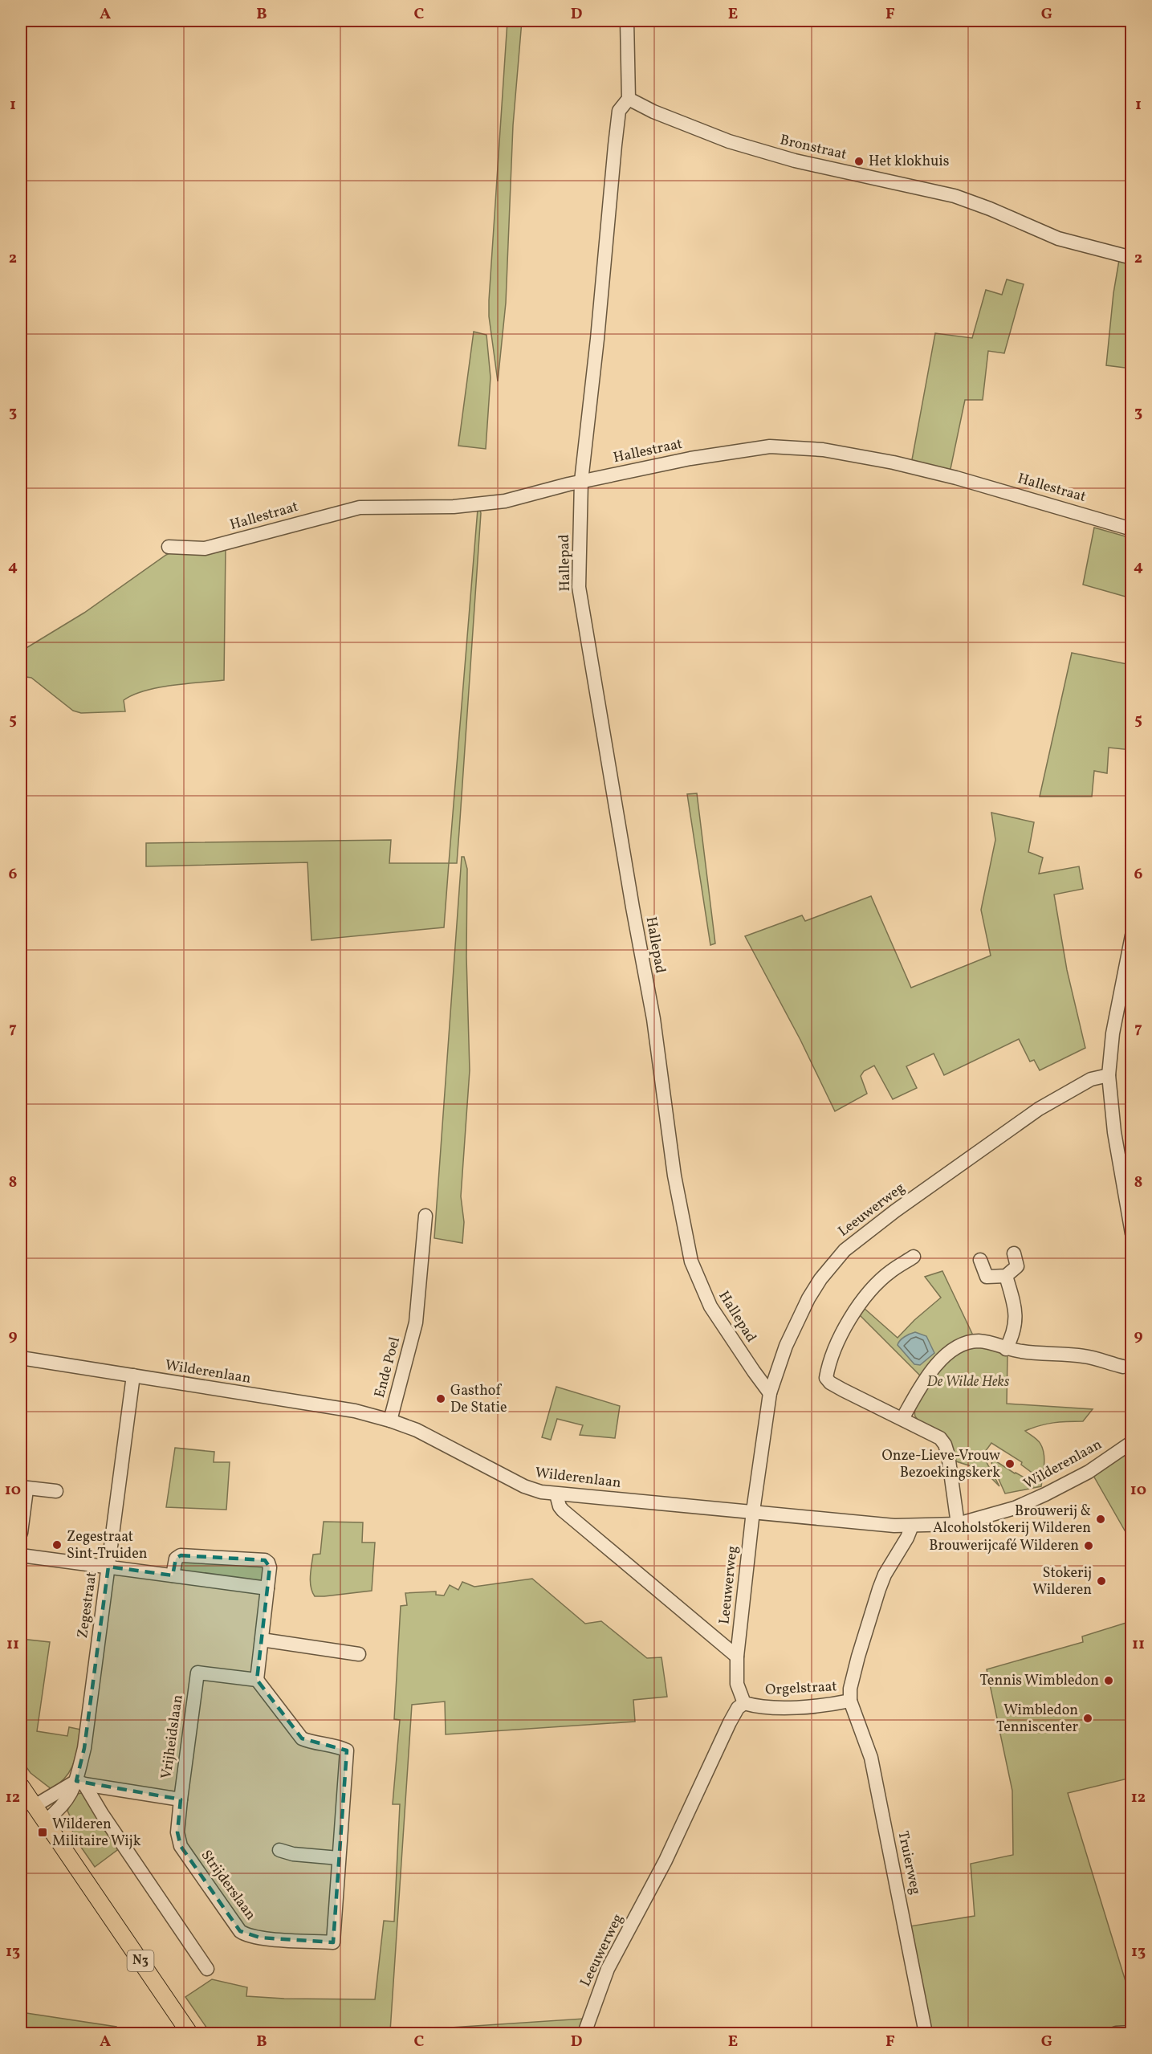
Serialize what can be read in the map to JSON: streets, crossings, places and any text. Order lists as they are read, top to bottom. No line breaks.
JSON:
{"streets":{"main road":["N3"],"street":["Bronstraat","Hallestraat","Hallepad","Leeuwerweg","Ende Poel","Wilderenlaan","Zegestraat","Orgelstraat","Vrijheidslaan","Truierweg","Strijderslaan"]},"crossings":[["Hallestraat","Hallepad"],["Hallepad","Leeuwerweg"],["Leeuwerweg","Wilderenlaan"],["Leeuwerweg","Orgelstraat"],["Ende Poel","Wilderenlaan"],["Wilderenlaan","Zegestraat"],["Wilderenlaan","Orgelstraat"],["Zegestraat","Vrijheidslaan"],["Zegestraat","N3"],["Orgelstraat","Truierweg"],["Vrijheidslaan","Strijderslaan"]],"parks":["De Wilde Heks"],"places":{"other":["Het klokhuis","Gasthof De Statie","Onze-Lieve-Vrouw Bezoekingskerk","Brouwerij & Alcoholstokerij Wilderen","Zegestraat Sint-Truiden","Brouwerijcafé Wilderen","Stokerij Wilderen","Tennis Wimbledon","Wimbledon Tenniscenter"],"transit":["Wilderen Militaire Wijk"]},"grid":{"columns":["A","B","C","D","E","F","G"],"rows":["1","2","3","4","5","6","7","8","9","10","11","12","13"]}}
